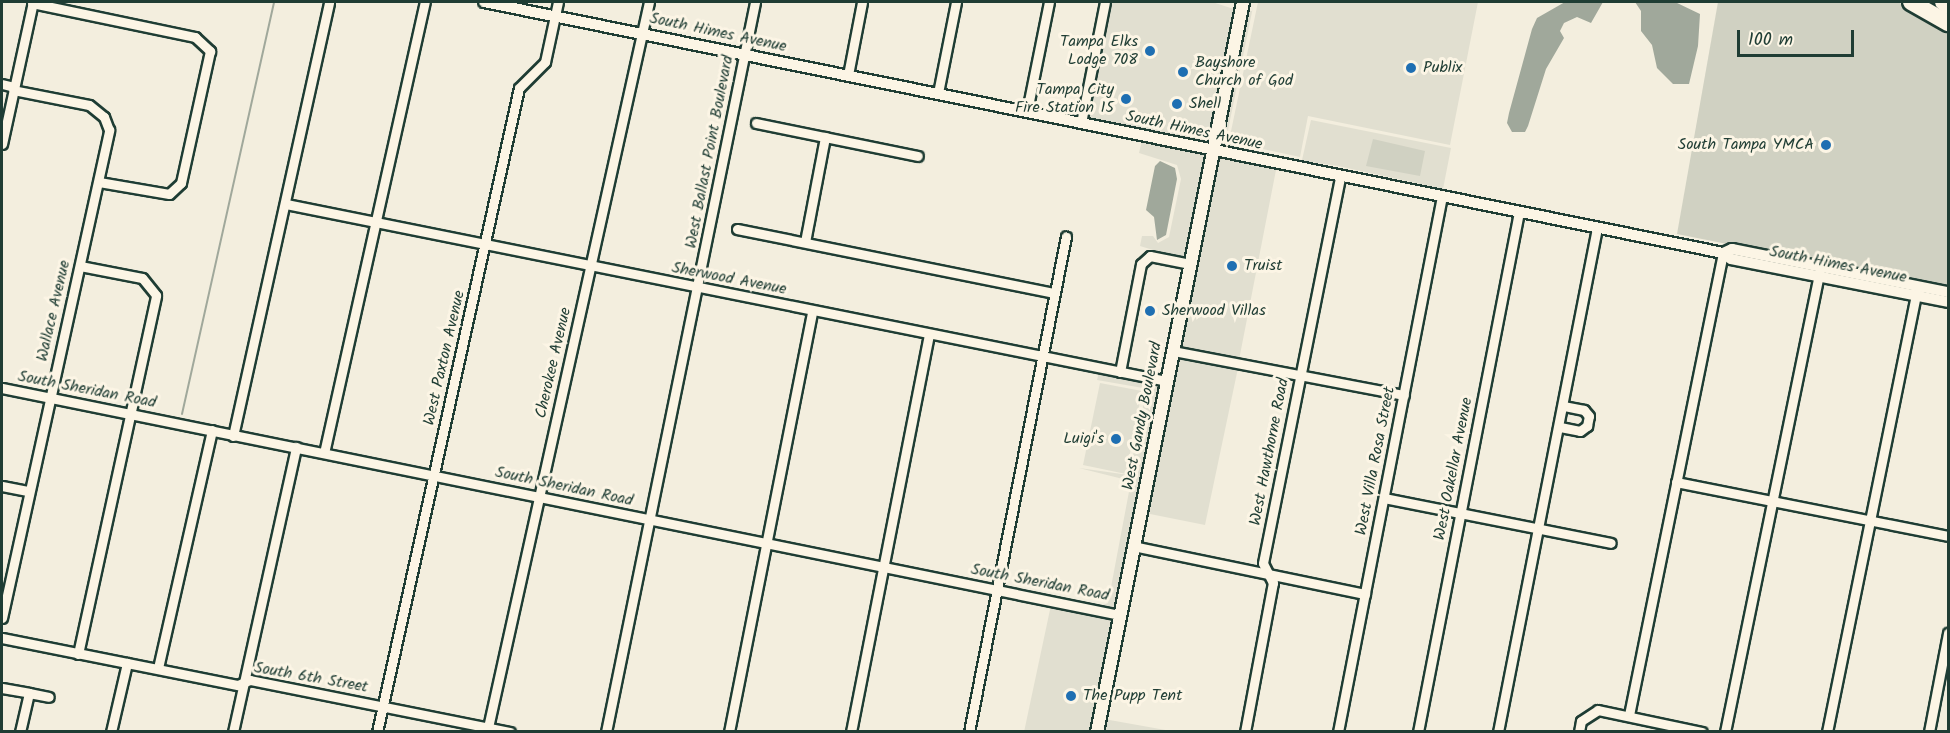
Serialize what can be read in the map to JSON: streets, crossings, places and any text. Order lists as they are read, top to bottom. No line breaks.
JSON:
{"streets":{"main road":["West Gandy Boulevard"],"street":["South Himes Avenue","West Ballast Point Boulevard","Sherwood Avenue","Wallace Avenue","West Paxton Avenue","Cherokee Avenue","South Sheridan Road","West Hawthorne Road","West Villa Rosa Street","West Oakellar Avenue","South 6th Street"]},"crossings":[["South Himes Avenue","West Ballast Point Boulevard"],["South Himes Avenue","West Paxton Avenue"],["South Himes Avenue","Cherokee Avenue"],["South Himes Avenue","West Gandy Boulevard"],["South Himes Avenue","West Hawthorne Road"],["South Himes Avenue","West Villa Rosa Street"],["South Himes Avenue","West Oakellar Avenue"],["West Ballast Point Boulevard","Sherwood Avenue"],["West Ballast Point Boulevard","South Sheridan Road"],["Sherwood Avenue","West Paxton Avenue"],["Sherwood Avenue","Cherokee Avenue"],["Sherwood Avenue","West Gandy Boulevard"],["Wallace Avenue","South Sheridan Road"],["West Paxton Avenue","South Sheridan Road"],["West Paxton Avenue","South 6th Street"],["Cherokee Avenue","South Sheridan Road"],["Cherokee Avenue","South 6th Street"],["South Sheridan Road","West Gandy Boulevard"]],"places":["Tampa Elks Lodge 708","Publix","Bayshore Church of God","Tampa City Fire Station 15","Shell","South Tampa YMCA","Truist","Sherwood Villas","Luigi's","The Pupp Tent"],"scale_bar":"100 m"}
